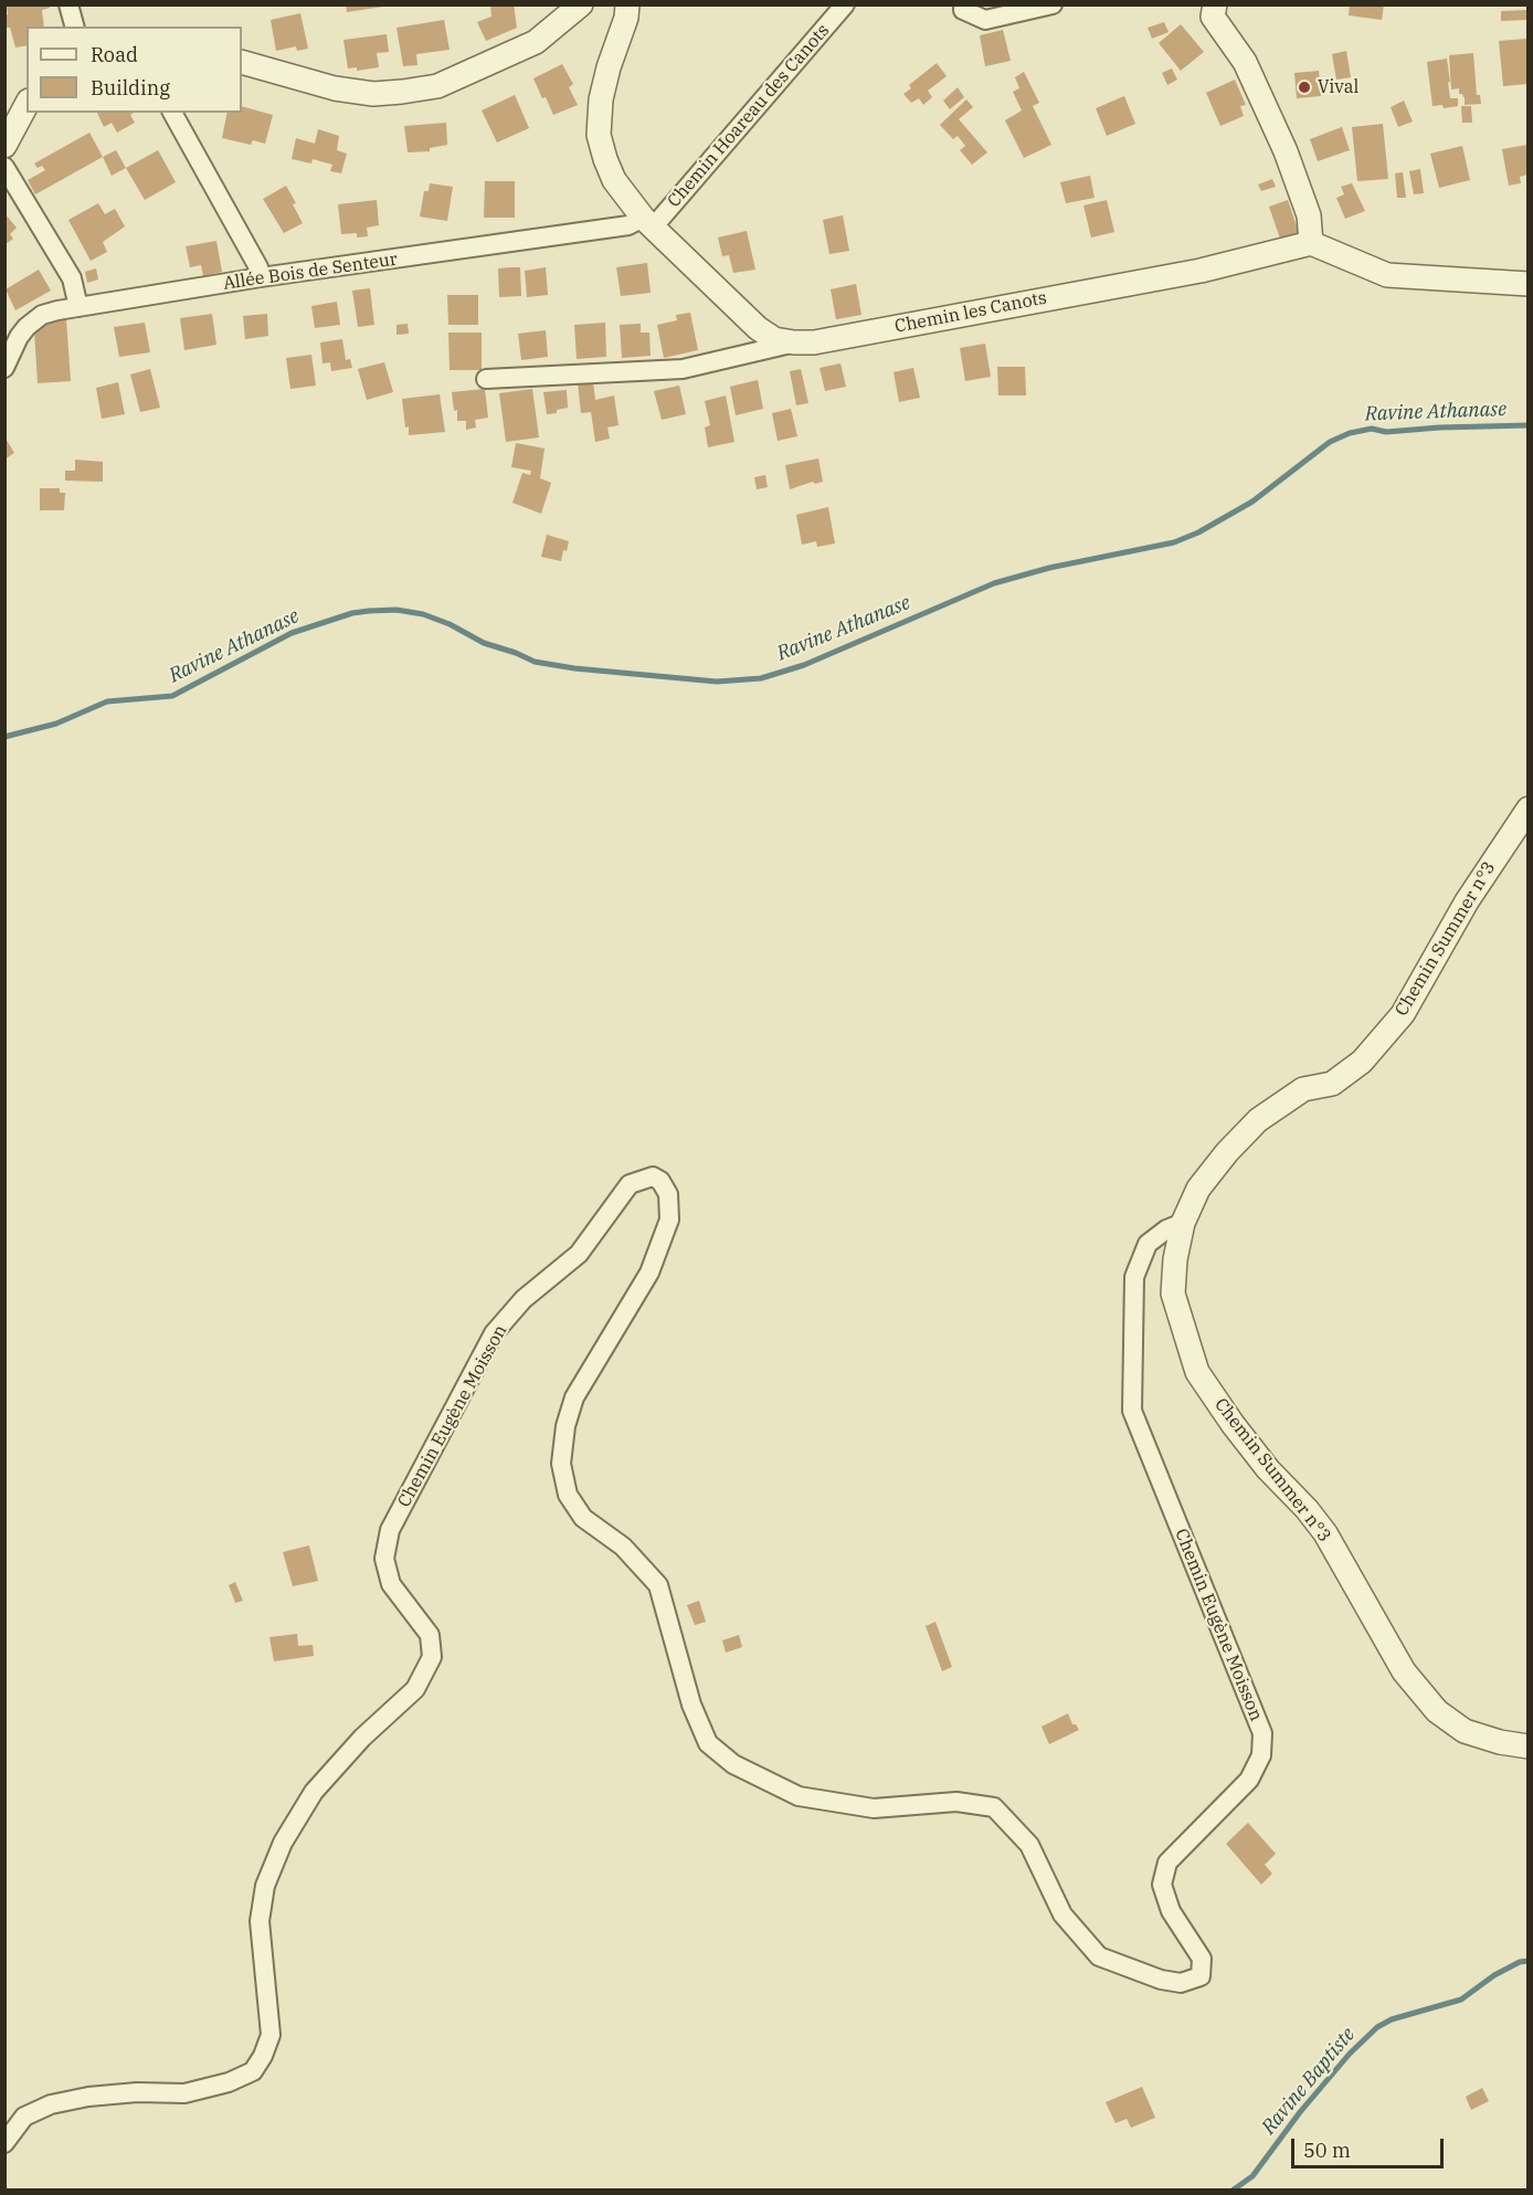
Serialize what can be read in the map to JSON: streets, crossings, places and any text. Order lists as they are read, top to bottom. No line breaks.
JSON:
{"streets":{"street":["Chemin Hoareau des Canots","Allée Bois de Senteur","Chemin les Canots","Chemin Summer n°3","Chemin Eugène Moisson"]},"crossings":[["Chemin Hoareau des Canots","Allée Bois de Senteur"],["Chemin Hoareau des Canots","Chemin les Canots"],["Allée Bois de Senteur","Chemin les Canots"],["Chemin Summer n°3","Chemin Eugène Moisson"]],"water":["Ravine Athanase","Ravine Baptiste"],"places":["Vival"],"legend":["Road","Building"],"scale_bar":"50 m"}
